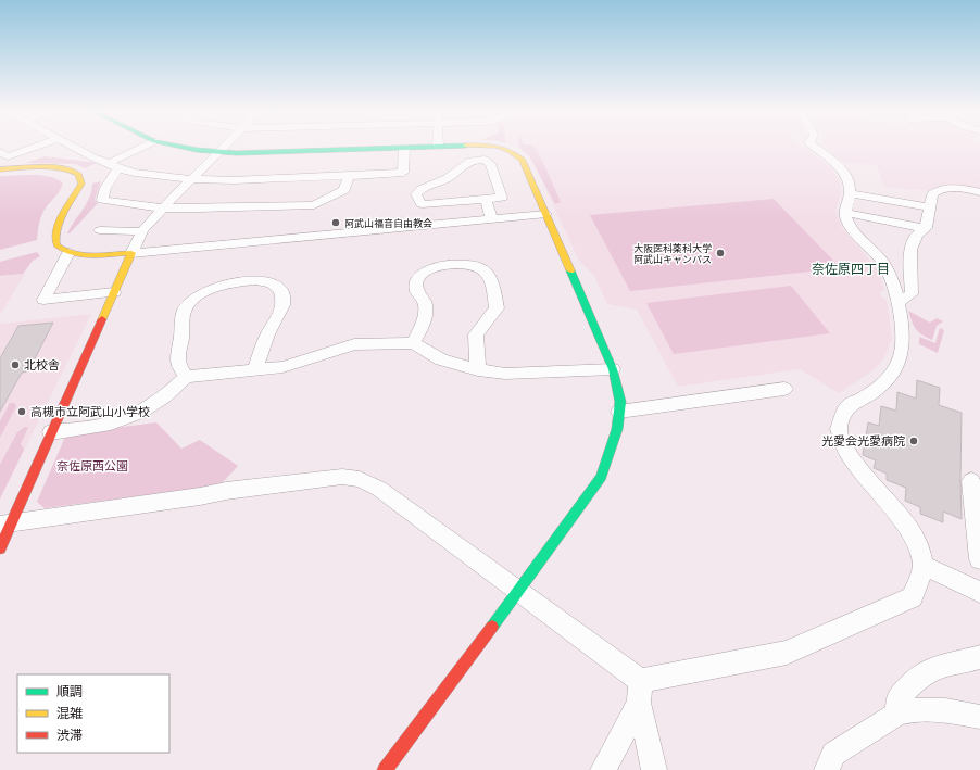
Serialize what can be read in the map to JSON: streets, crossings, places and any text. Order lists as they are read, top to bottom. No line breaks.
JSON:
{"districts":["奈佐原四丁目"],"parks":["奈佐原西公園"],"places":["阿武山福音自由教会","大阪医科薬科大学 阿武山キャンパス","北校舎","高槻市立阿武山小学校","光愛会光愛病院"],"legend":["順調","混雑","渋滞"]}
